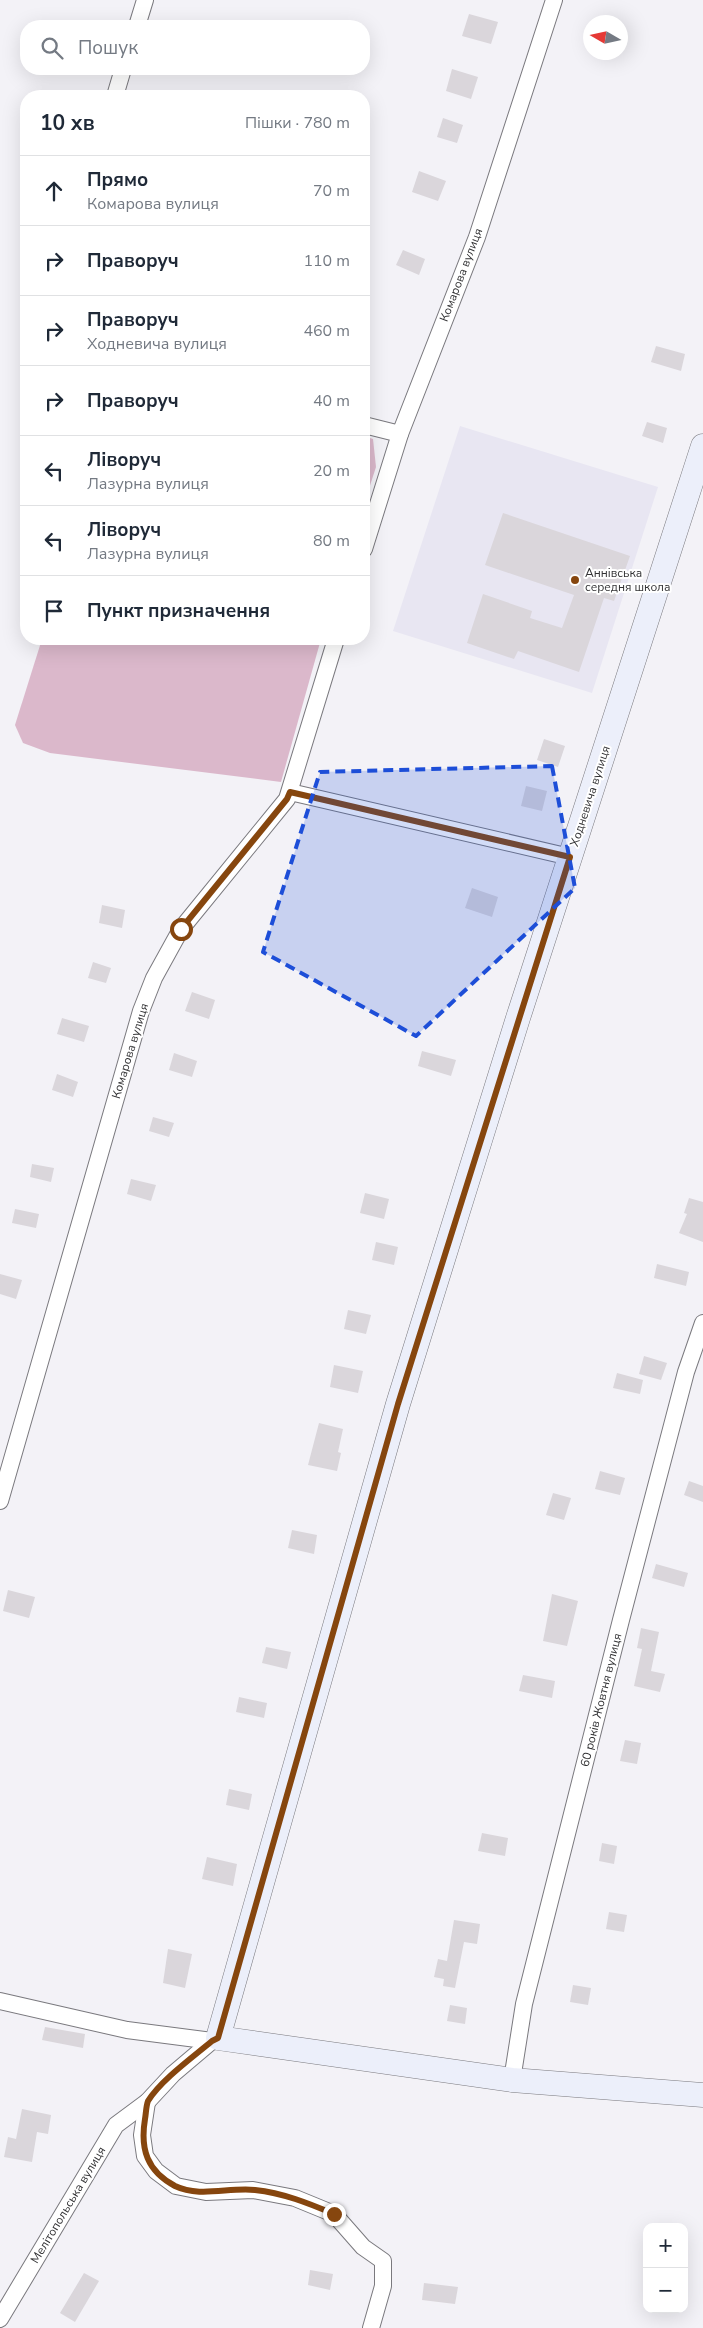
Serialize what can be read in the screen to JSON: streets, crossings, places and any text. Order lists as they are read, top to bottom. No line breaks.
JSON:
{"streets":{"main road":["Ходневича вулиця"],"street":["Комарова вулиця","60 років Жовтня вулиця","Мелітопольська вулиця"]},"crossings":[["Ходневича вулиця","Мелітопольська вулиця"]],"places":["Аннівська середня школа"],"north":"left","page":{"search":"Пошук","heading":["10 хв","Пішки · 780 m"],"list":[["Прямо","Комарова вулиця","70 m"],["Праворуч","110 m"],["Праворуч","Ходневича вулиця","460 m"],["Праворуч","40 m"],["Ліворуч","Лазурна вулиця","20 m"],["Ліворуч","Лазурна вулиця","80 m"],"Пункт призначення"],"map_buttons":["+","−"]}}
